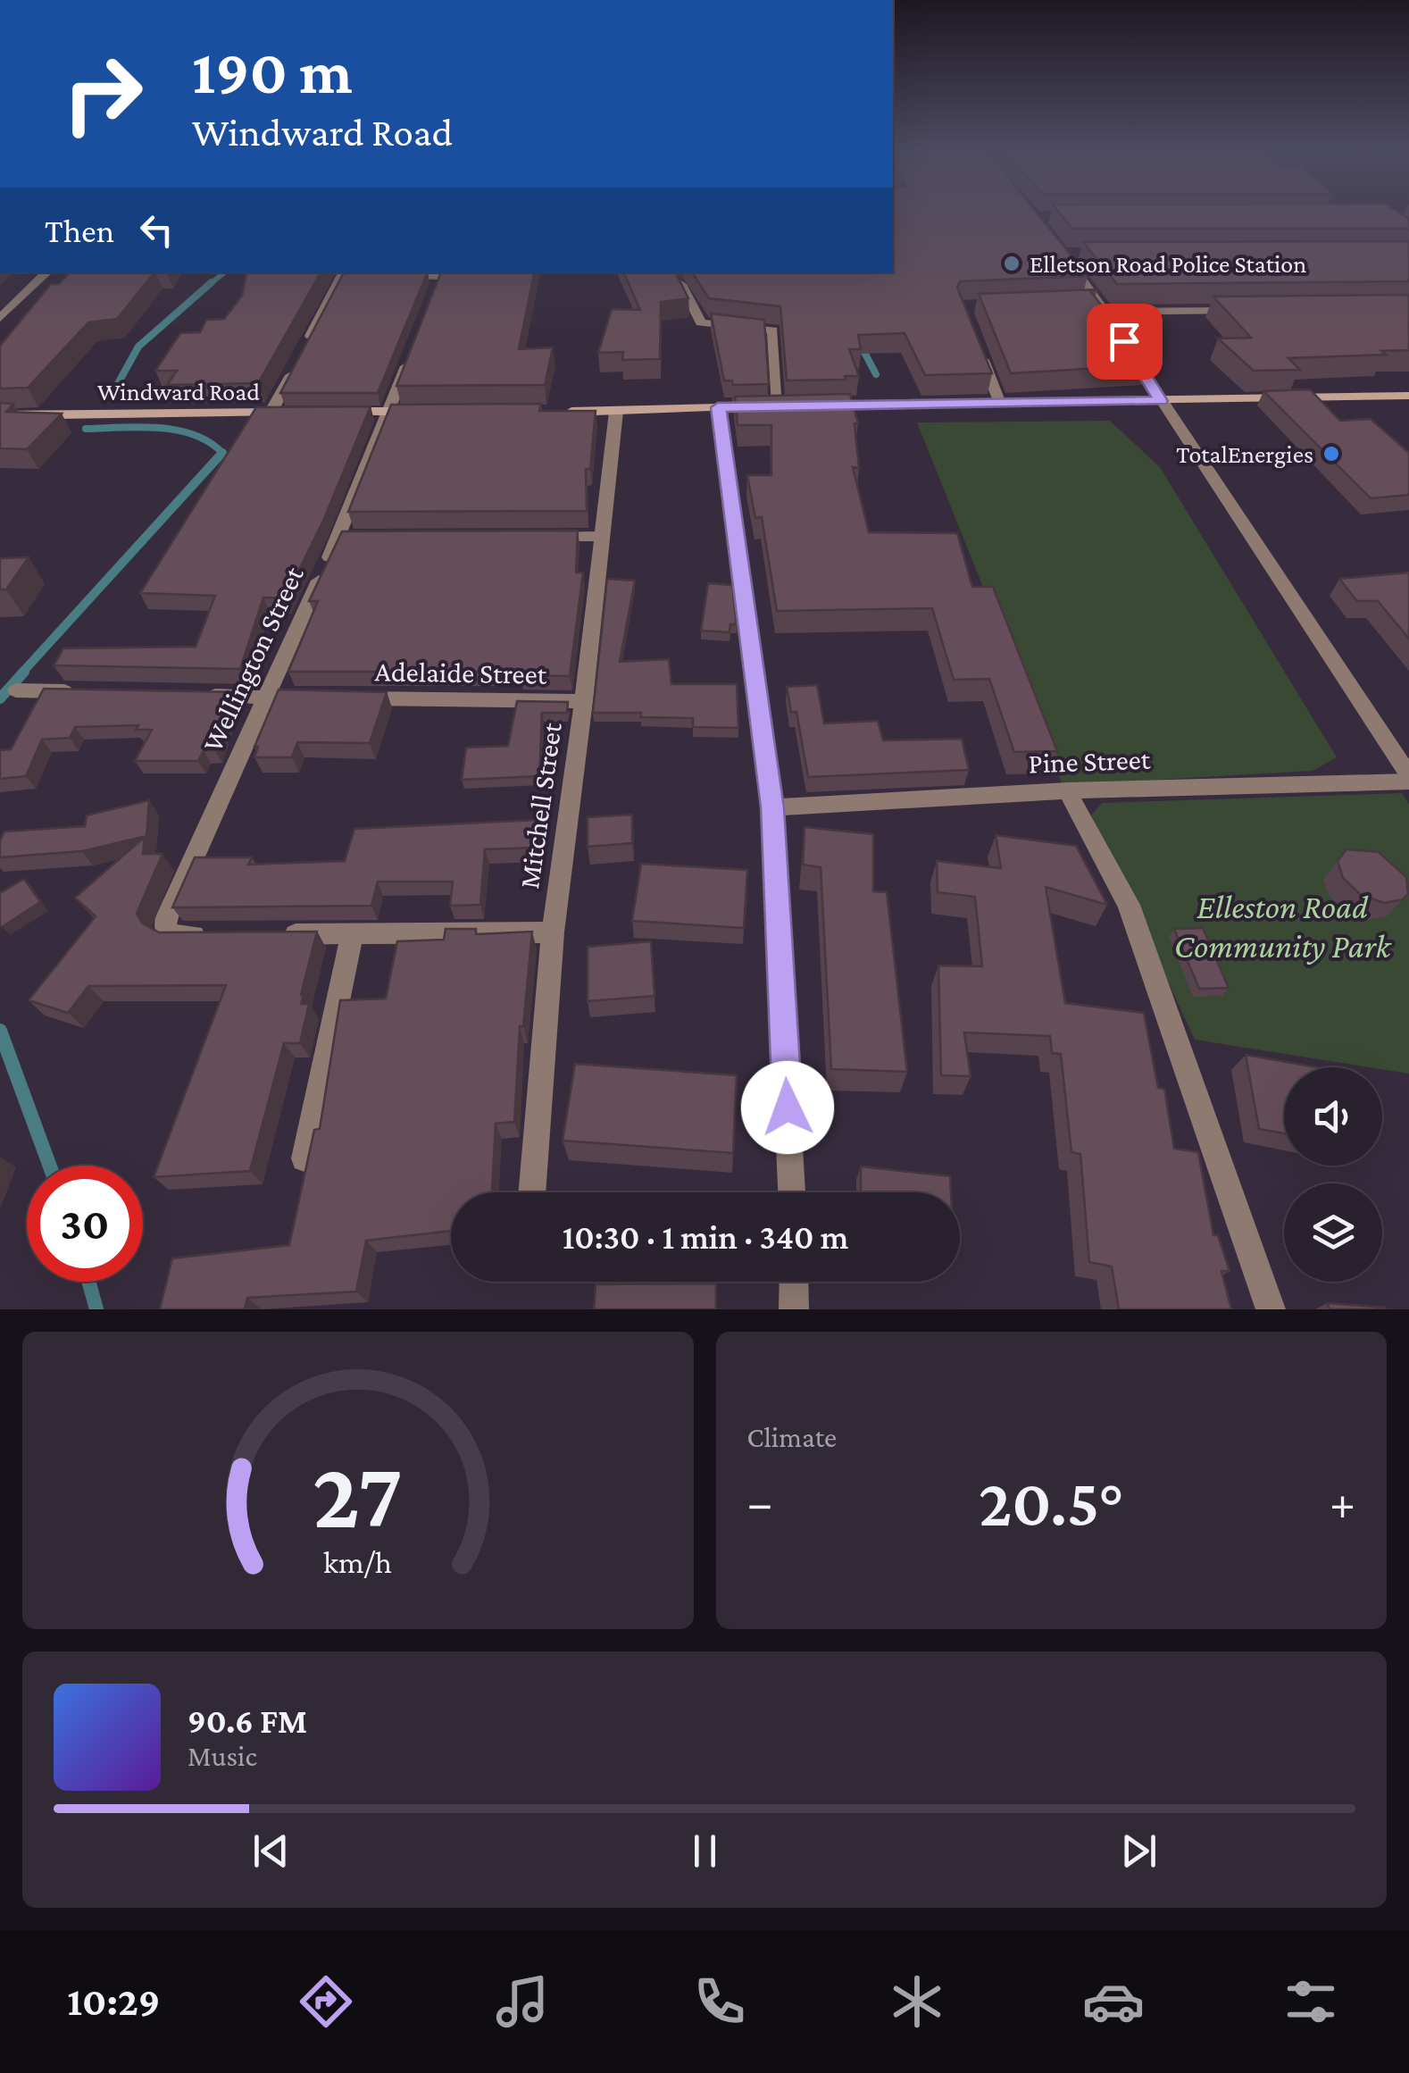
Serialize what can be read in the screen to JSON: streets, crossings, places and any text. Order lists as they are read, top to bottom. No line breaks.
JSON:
{"streets":{"main road":["Windward Road"],"street":["Wellington Street","Adelaide Street","Pine Street","Mitchell Street"]},"crossings":[["Adelaide Street","Mitchell Street"]],"parks":["Elleston Road Community Park"],"places":["Elletson Road Police Station","TotalEnergies"],"page":{"turn":["190 m","Windward Road"],"then":"Then","limit":"30","trip":"10:30 · 1 min · 340 m","tile":"Climate","heat":["−","20.5°","+"],"song":["90.6 FM","Music"],"tabs":"10:29","gauge":["27","km/h"]}}
